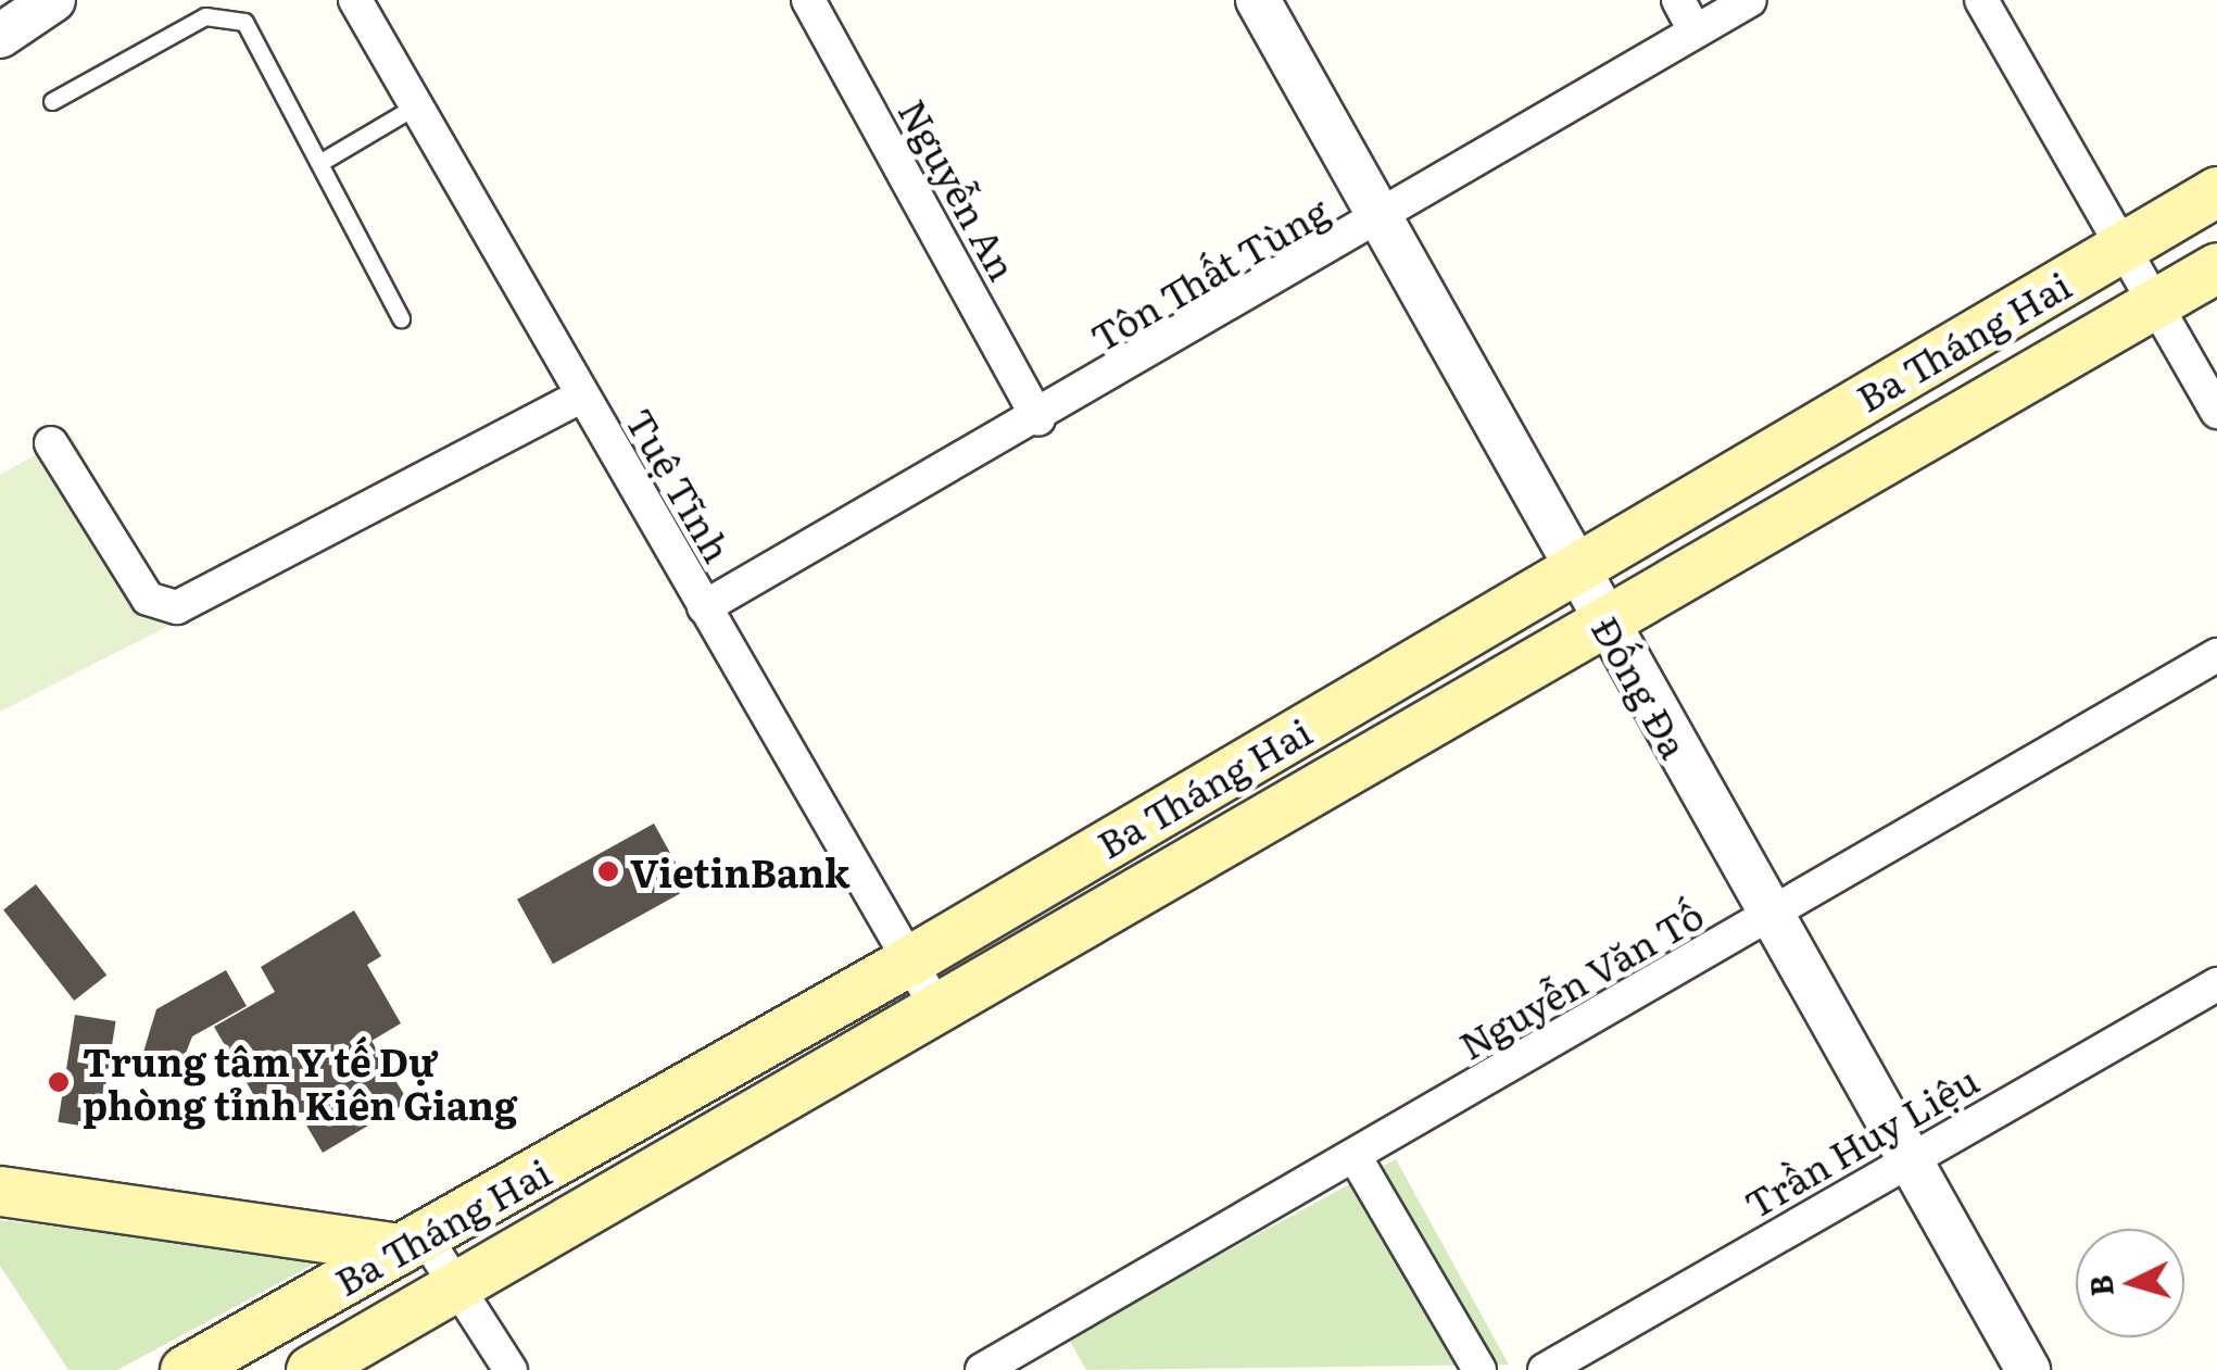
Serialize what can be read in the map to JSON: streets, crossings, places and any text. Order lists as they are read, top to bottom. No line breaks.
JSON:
{"streets":{"main road":["Ba Tháng Hai"],"street":["Nguyễn An","Tôn Thất Tùng","Tuệ Tĩnh","Đống Đa","Nguyễn Văn Tố","Trần Huy Liệu"]},"crossings":[["Nguyễn An","Tôn Thất Tùng"],["Tôn Thất Tùng","Tuệ Tĩnh"],["Tôn Thất Tùng","Đống Đa"],["Ba Tháng Hai","Tuệ Tĩnh"],["Ba Tháng Hai","Đống Đa"],["Đống Đa","Nguyễn Văn Tố"],["Đống Đa","Trần Huy Liệu"]],"places":["VietinBank","Trung tâm Y tế Dự phòng tỉnh Kiên Giang"],"north":"left"}
